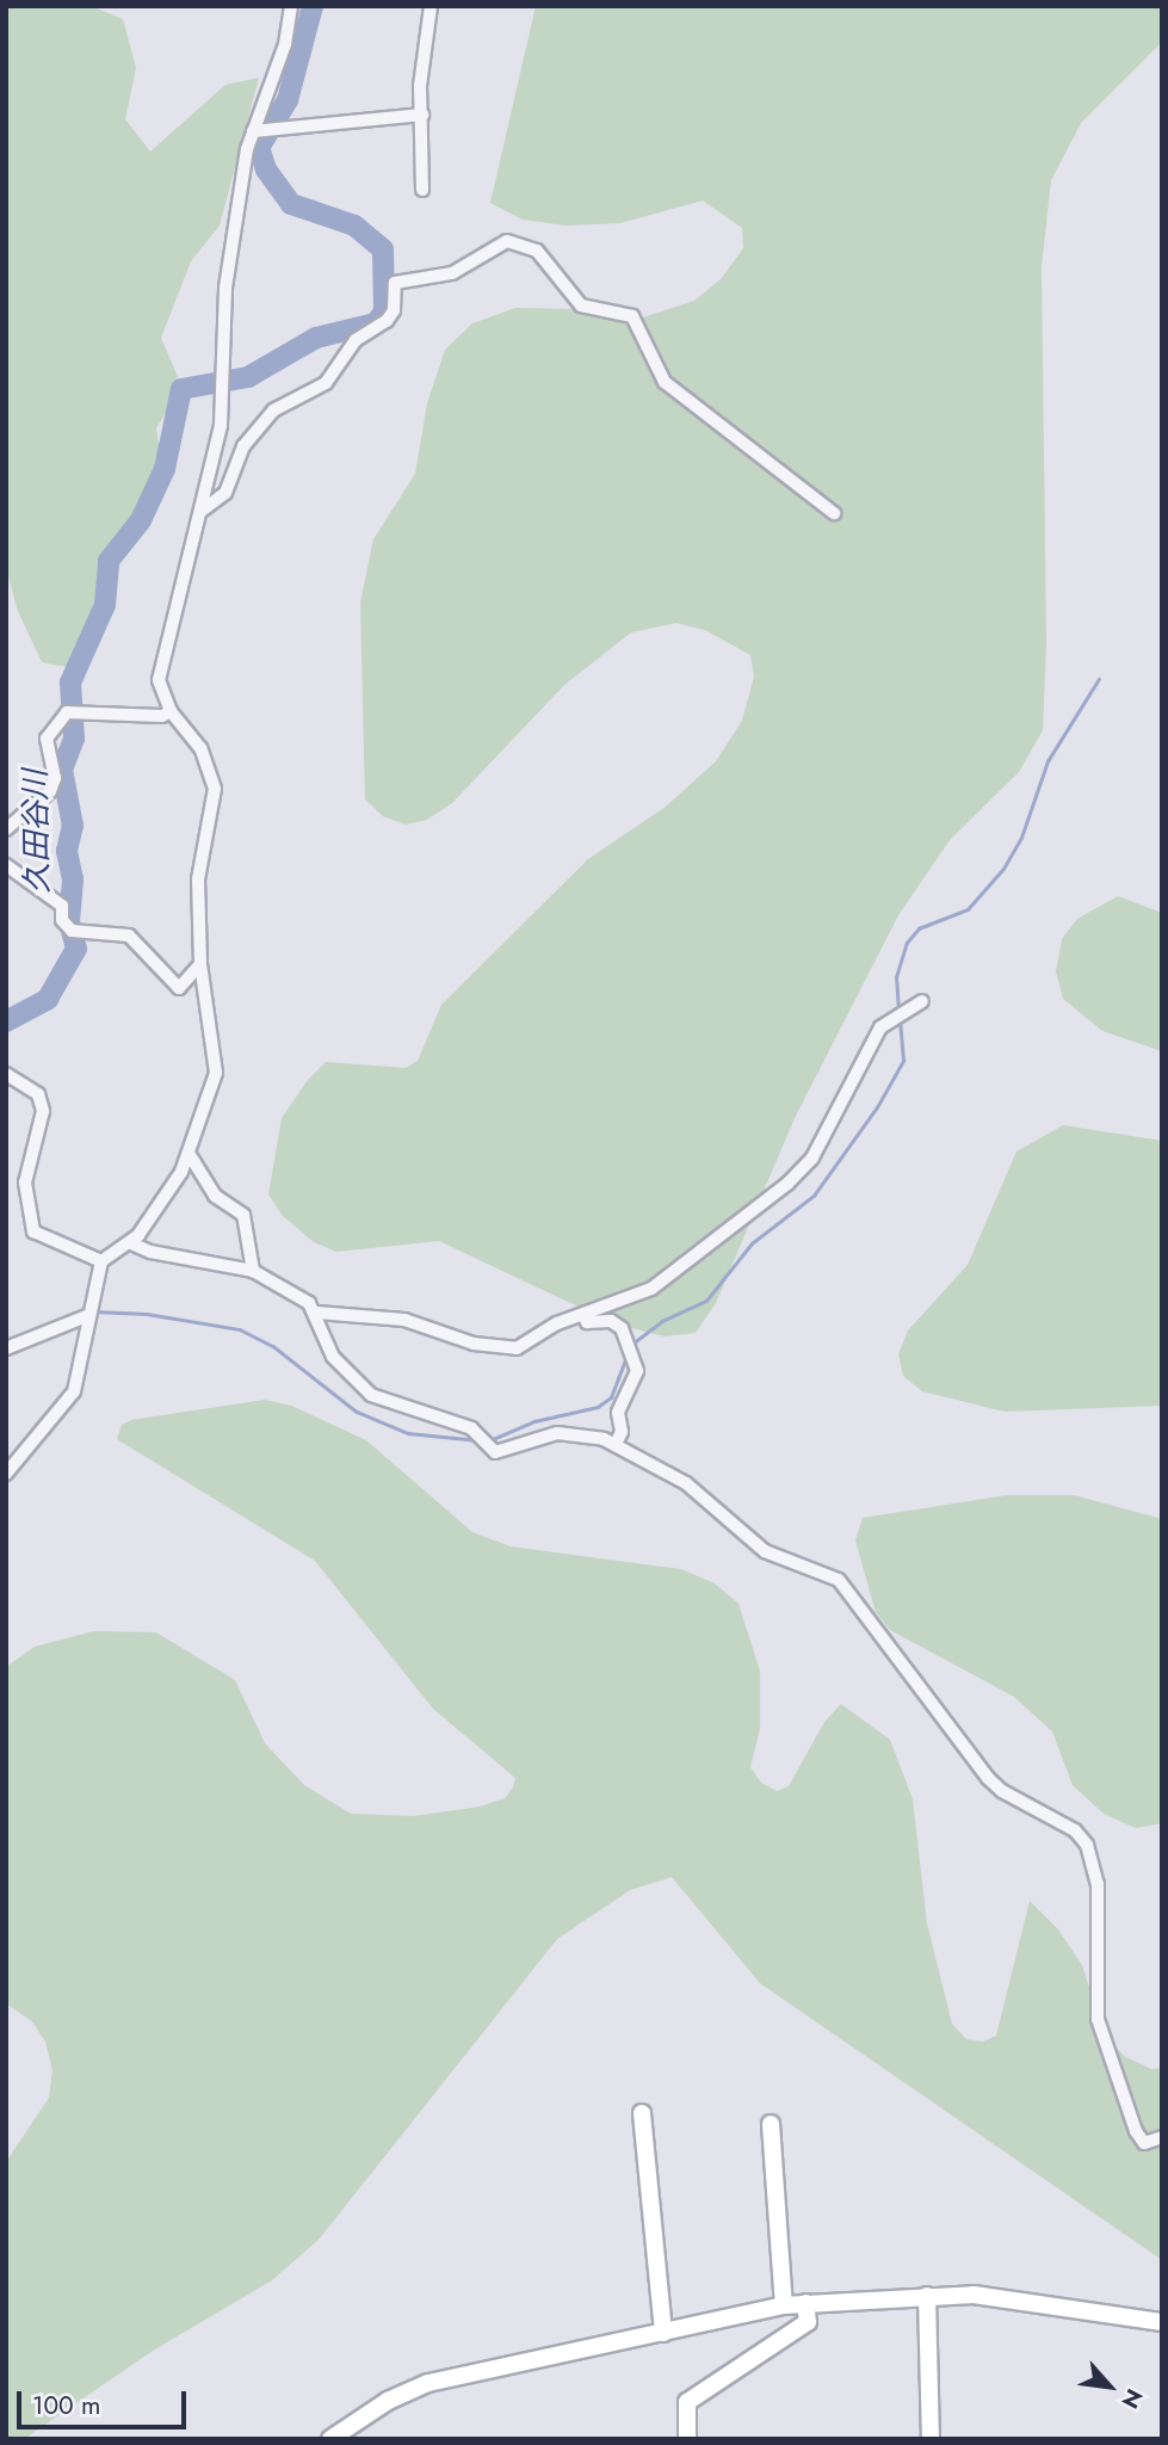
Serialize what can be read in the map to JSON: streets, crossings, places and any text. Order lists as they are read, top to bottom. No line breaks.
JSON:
{"water":["久田谷川"],"scale_bar":"100 m","north":"bottom right"}
